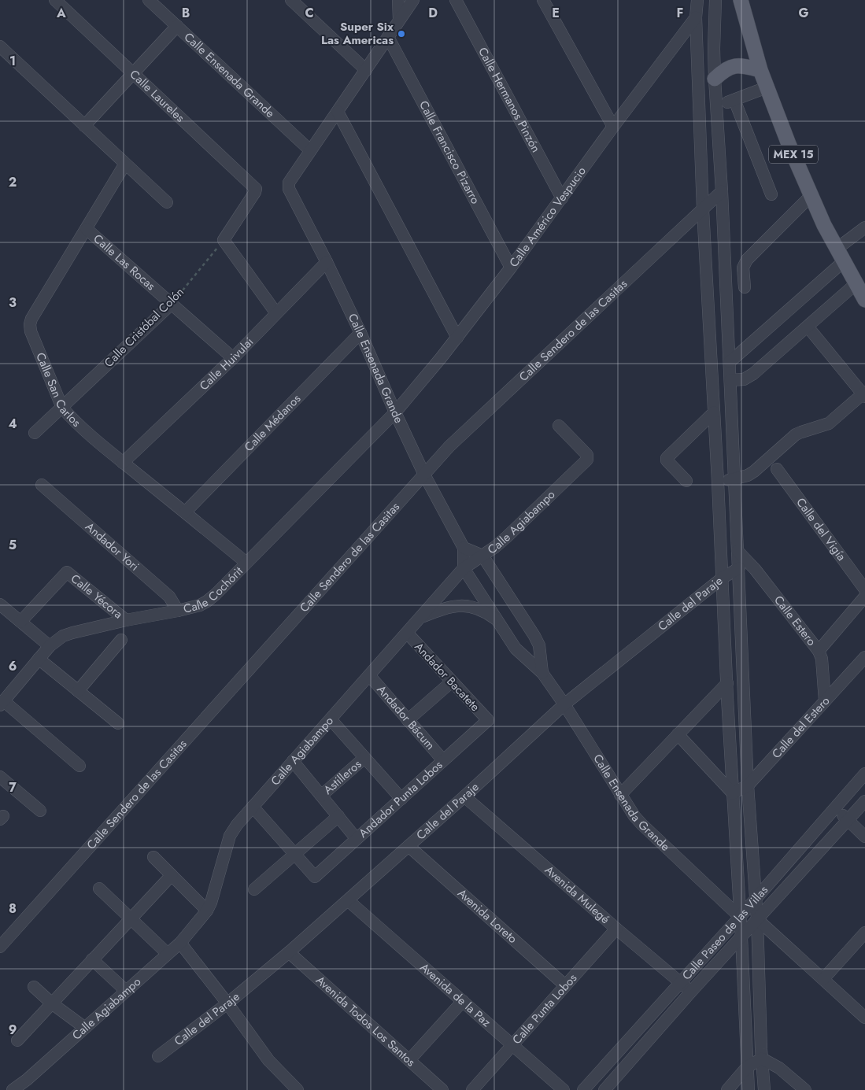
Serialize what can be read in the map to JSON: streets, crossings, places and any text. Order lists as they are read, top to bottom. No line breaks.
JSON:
{"streets":{"main road":["MEX 15"],"street":["Calle Ensenada Grande","Calle Laureles","Calle Hermanos Pinzón","Calle Francisco Pizarro","Calle Américo Vespucio","Calle Las Rocas","Calle Cristóbal Colón","Calle Sendero de las Casitas","Calle Huivulai","Calle San Carlos","Calle Médanos","Calle Agiabampo","Calle del Vigía","Andador Yori","Calle Cochórit","Calle Yécora","Calle del Paraje","Calle Estero","Andador Bacatete","Andador Bácum","Calle del Estero","Astilleros","Andador Punta Lobos","Avenida Mulegé","Avenida Loreto","Calle Paseo de las Villas","Avenida de la Paz","Calle Punta Lobos","Avenida Todos Los Santos"]},"crossings":[["Calle Ensenada Grande","Calle Américo Vespucio"],["Calle Ensenada Grande","Calle Sendero de las Casitas"],["Calle Ensenada Grande","Calle Huivulai"],["Calle Ensenada Grande","Calle Médanos"],["Calle Ensenada Grande","Calle Agiabampo"],["Calle Ensenada Grande","Calle Cochórit"],["Calle Ensenada Grande","Calle del Paraje"],["Calle Ensenada Grande","Calle Paseo de las Villas"],["Calle Laureles","Calle Cristóbal Colón"],["Calle Hermanos Pinzón","Calle Américo Vespucio"],["Calle Francisco Pizarro","Calle Américo Vespucio"],["Calle Américo Vespucio","Calle Cochórit"],["Calle Las Rocas","Calle Cristóbal Colón"],["Calle Las Rocas","Calle Huivulai"],["Calle Las Rocas","Calle San Carlos"],["Calle Cristóbal Colón","Calle San Carlos"],["Calle Huivulai","Calle San Carlos"],["Calle San Carlos","Calle Médanos"],["Calle San Carlos","Calle Cochórit"],["Calle Agiabampo","Andador Bacatete"],["Calle Agiabampo","Andador Bácum"],["Andador Yori","Calle Cochórit"],["Calle Cochórit","Calle Yécora"],["Calle del Paraje","Avenida Mulegé"],["Calle del Paraje","Avenida Loreto"],["Calle del Paraje","Avenida de la Paz"],["Calle del Paraje","Avenida Todos Los Santos"],["Calle Estero","Calle del Estero"],["Andador Bacatete","Andador Punta Lobos"],["Andador Bácum","Andador Punta Lobos"],["Avenida Mulegé","Calle Paseo de las Villas"],["Avenida Mulegé","Calle Punta Lobos"],["Avenida Loreto","Calle Punta Lobos"],["Avenida de la Paz","Calle Punta Lobos"]],"places":["Super Six Las Americas"],"grid":{"columns":["A","B","C","D","E","F","G"],"rows":["1","2","3","4","5","6","7","8","9"]}}
